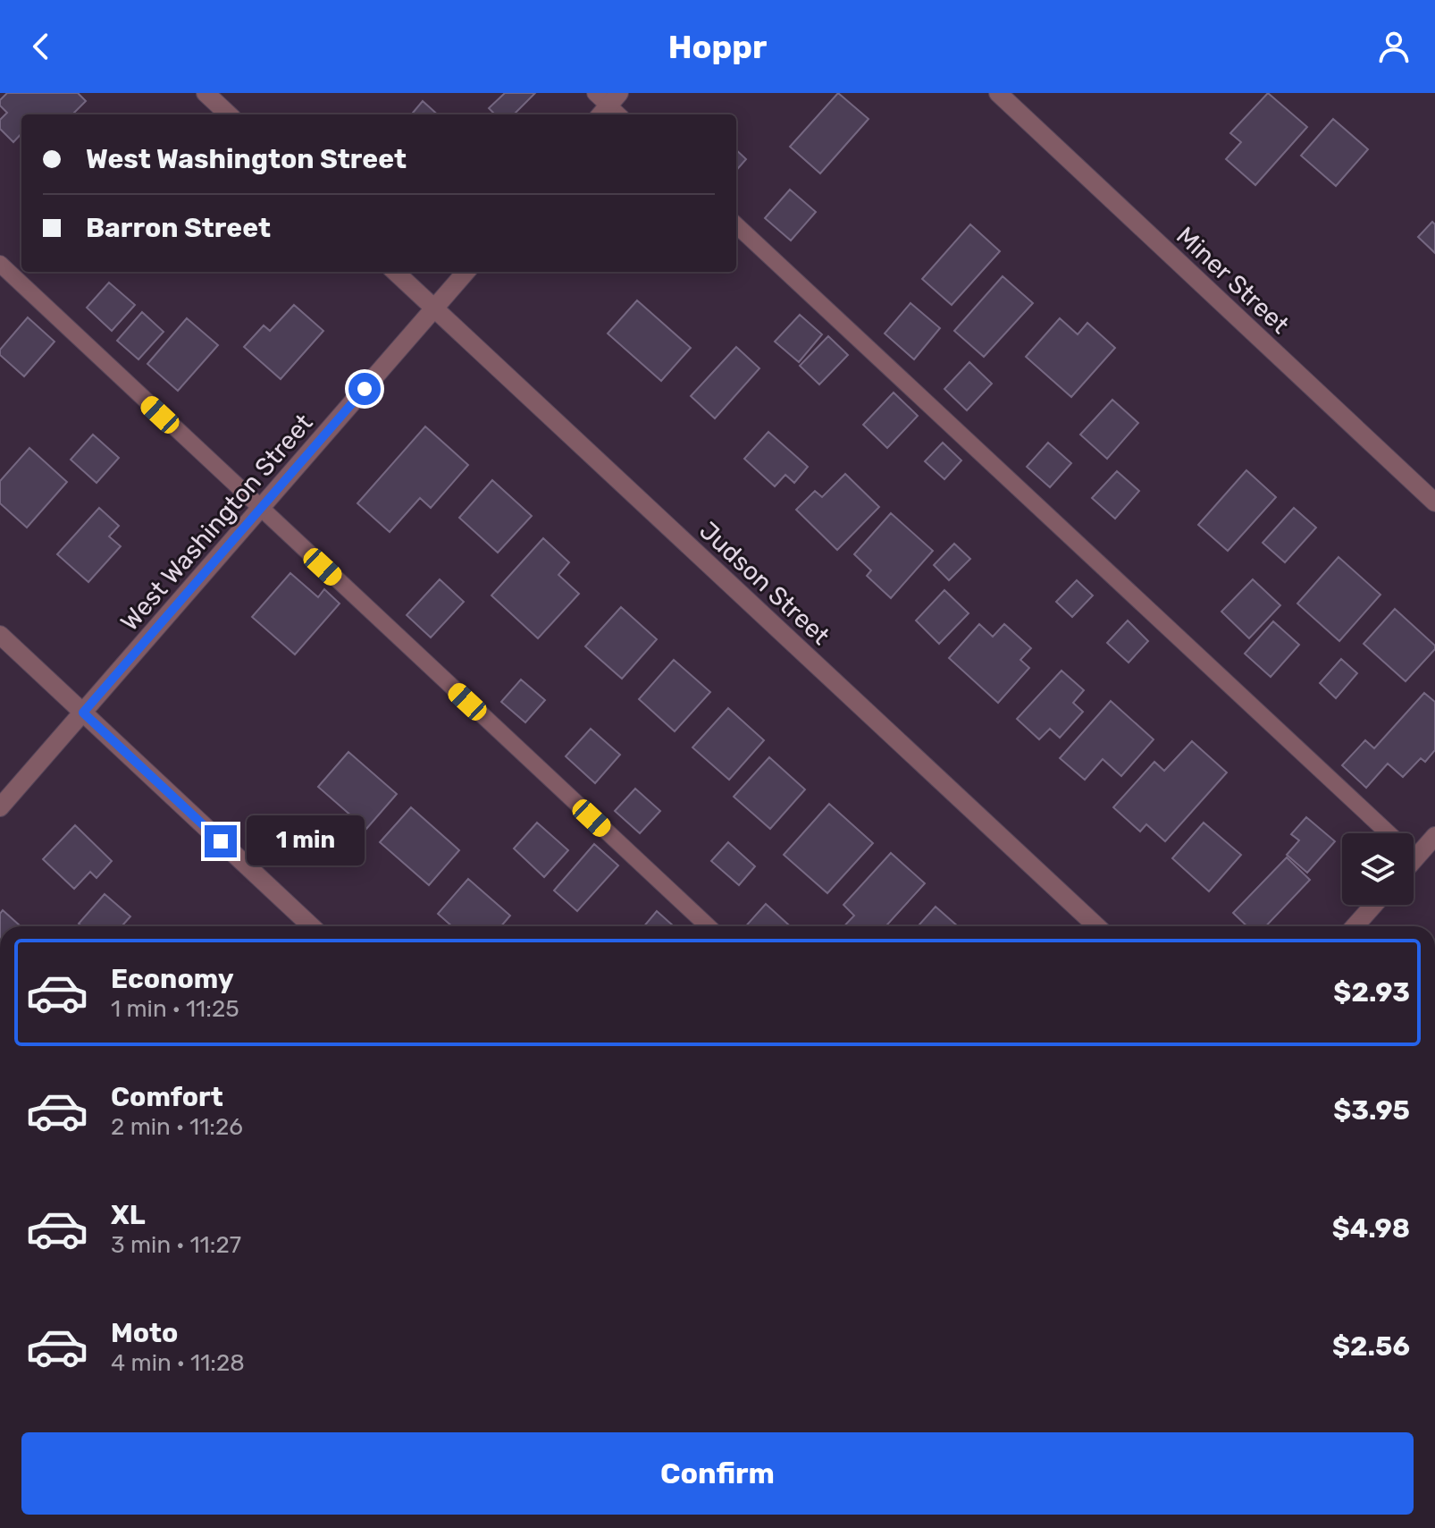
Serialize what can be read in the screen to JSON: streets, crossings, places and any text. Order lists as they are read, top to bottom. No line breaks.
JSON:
{"streets":{"street":["Miner Street","West Washington Street","Judson Street"]},"crossings":[["West Washington Street","Judson Street"]],"page":{"header":"Hoppr","banner":["West Washington Street","Barron Street"],"bubble":"1 min","list":[{"name":"Economy","note":"1 min · 11:25","value":"$2.93"},{"name":"Comfort","note":"2 min · 11:26","value":"$3.95"},{"name":"XL","note":"3 min · 11:27","value":"$4.98"},{"name":"Moto","note":"4 min · 11:28","value":"$2.56"}],"buttons":"Confirm"}}
